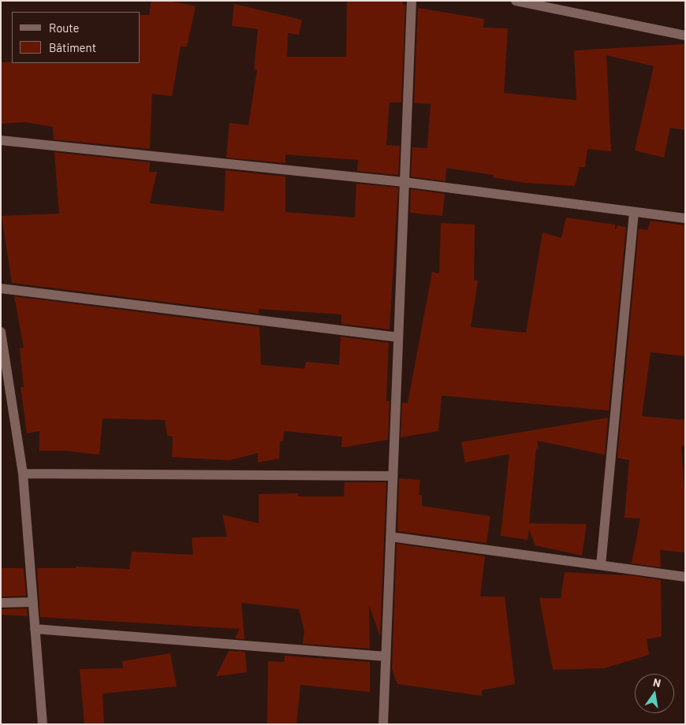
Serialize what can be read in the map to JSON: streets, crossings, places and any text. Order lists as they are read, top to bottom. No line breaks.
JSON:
{"legend":["Route","Bâtiment"],"north":"top"}
